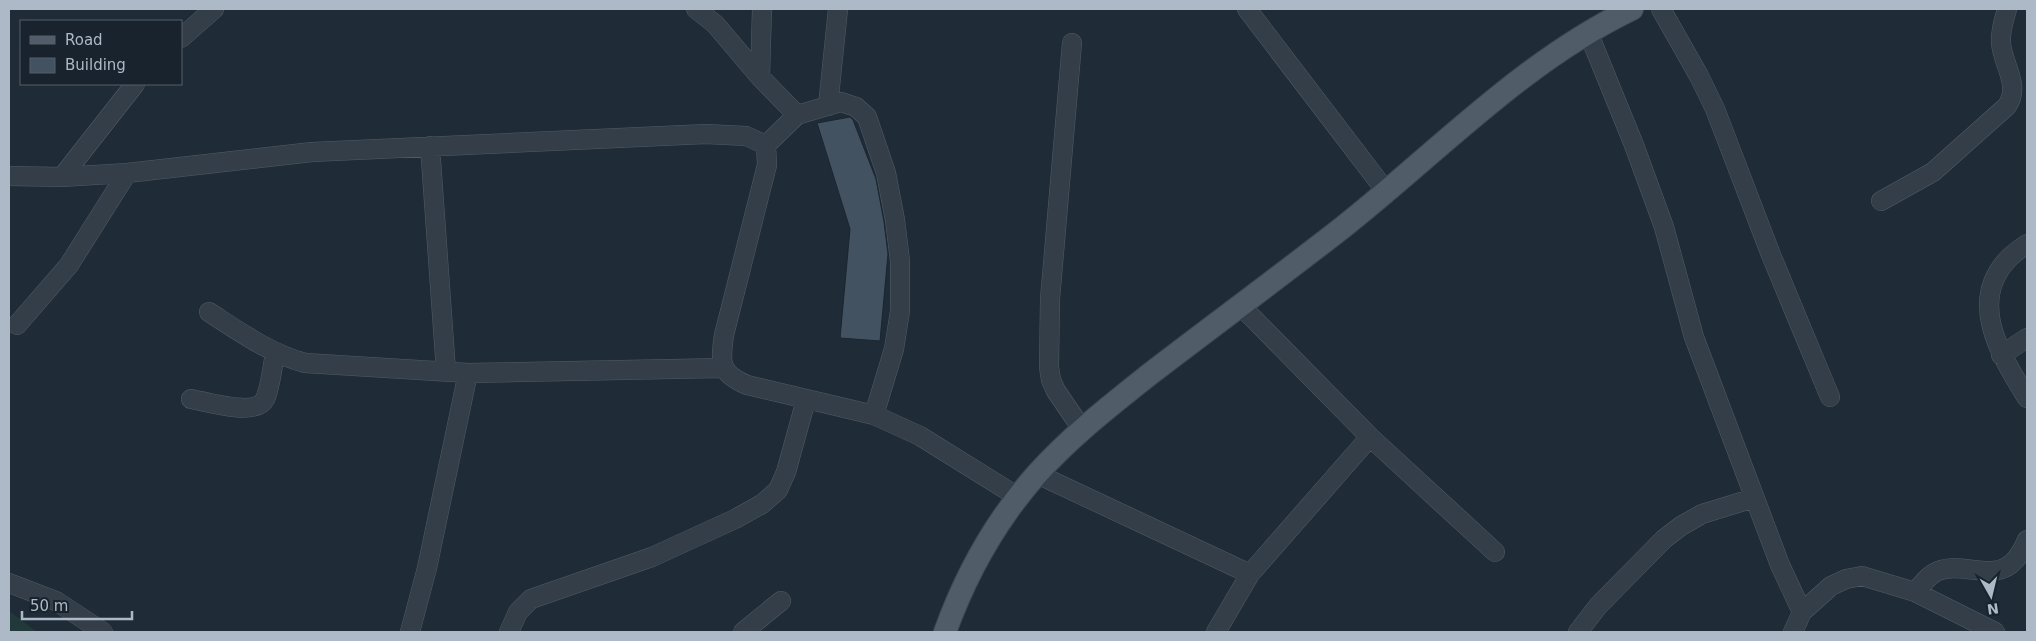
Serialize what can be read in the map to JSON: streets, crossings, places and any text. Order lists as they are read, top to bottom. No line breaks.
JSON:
{"legend":["Road","Building"],"scale_bar":"50 m","north":"bottom"}
